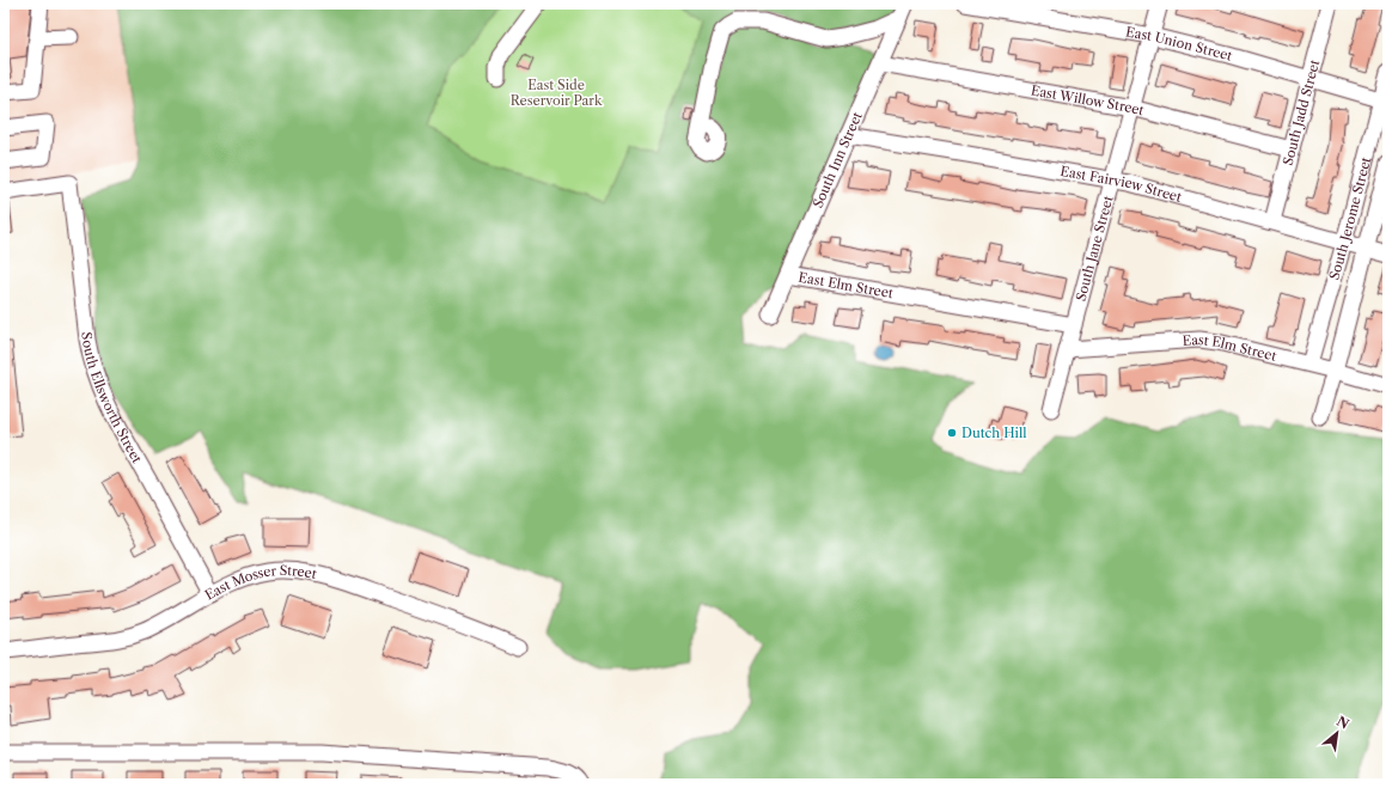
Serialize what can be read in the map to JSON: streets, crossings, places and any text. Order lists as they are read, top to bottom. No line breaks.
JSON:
{"streets":{"street":["East Union Street","East Willow Street","South Jadd Street","South Inn Street","East Fairview Street","South Jerome Street","South Jane Street","East Elm Street","South Ellsworth Street","East Mosser Street"]},"crossings":[["East Union Street","South Jadd Street"],["East Union Street","South Jerome Street"],["East Union Street","South Jane Street"],["East Willow Street","South Jadd Street"],["East Willow Street","South Inn Street"],["East Willow Street","South Jane Street"],["South Jadd Street","East Fairview Street"],["South Inn Street","East Fairview Street"],["South Inn Street","East Elm Street"],["East Fairview Street","South Jerome Street"],["East Fairview Street","South Jane Street"],["South Jerome Street","East Elm Street"],["South Jane Street","East Elm Street"],["South Ellsworth Street","East Mosser Street"]],"parks":["East Side Reservoir Park"],"places":["Dutch Hill"],"north":"top right"}
